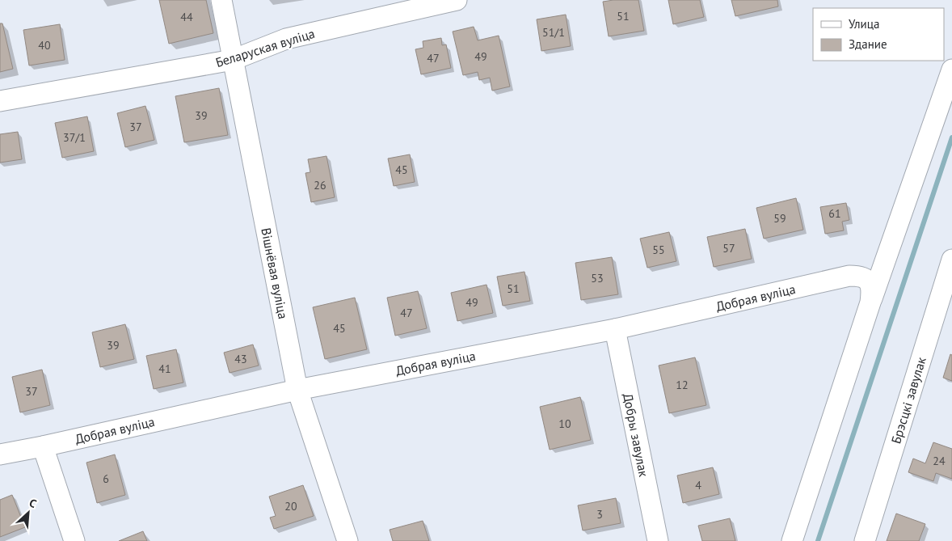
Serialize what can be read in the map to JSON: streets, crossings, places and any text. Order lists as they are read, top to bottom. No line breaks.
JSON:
{"streets":{"street":["Беларуская вуліца","Вішнёвая вуліца","Добрая вуліца","Брэсцкі завулак","Добры завулак"]},"crossings":[["Беларуская вуліца","Вішнёвая вуліца"],["Вішнёвая вуліца","Добрая вуліца"],["Добрая вуліца","Добры завулак"]],"house_numbers":["51","44","51/1","40","49","47","39","37","37/1","45","26","61","59","57","55","53","51","49","47","45","39","43","41","12","37","10","24","6","4","20","3"],"legend":["Улица","Здание"],"north":"top right"}
